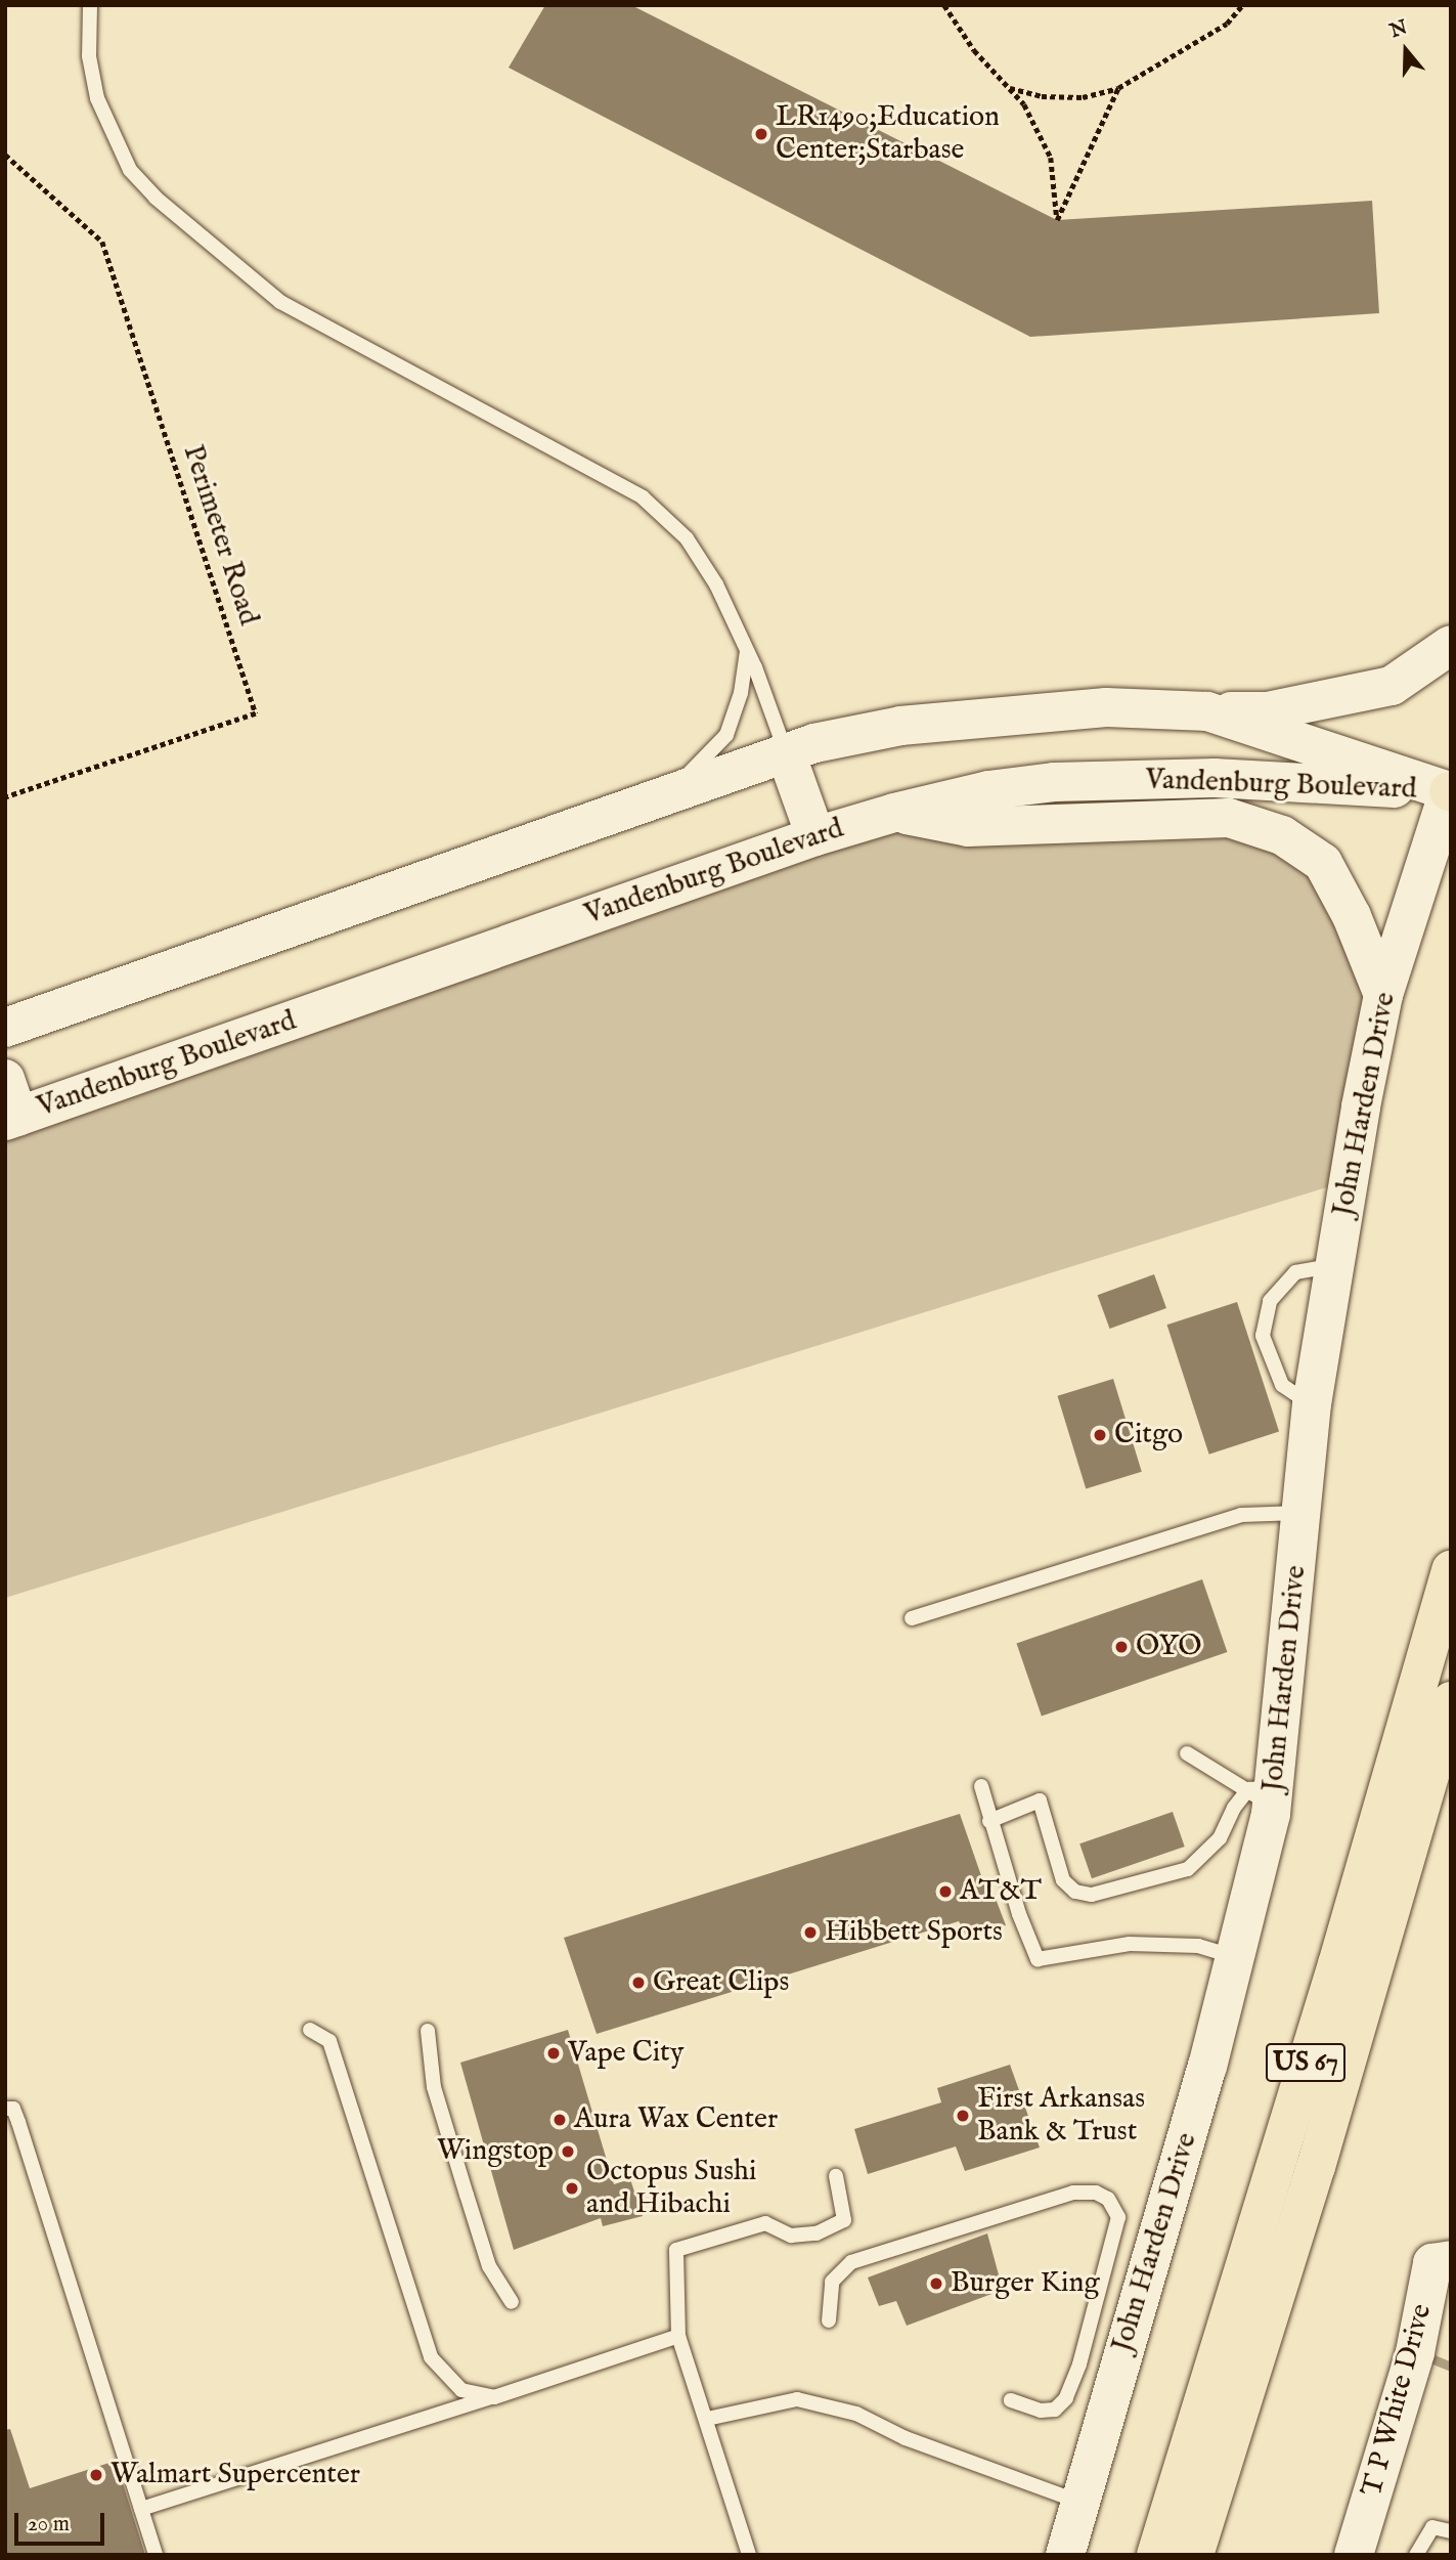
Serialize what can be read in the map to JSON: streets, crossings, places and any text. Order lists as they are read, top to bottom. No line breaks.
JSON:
{"streets":{"highway":["US 67"],"main road":["Vandenburg Boulevard","John Harden Drive","T P White Drive"],"path":["Perimeter Road"]},"crossings":[["Vandenburg Boulevard","John Harden Drive"]],"places":["LR1490;Education Center;Starbase","Citgo","OYO","AT&T","Hibbett Sports","Great Clips","Vape City","First Arkansas Bank & Trust","Aura Wax Center","Wingstop","Octopus Sushi and Hibachi","Burger King","Walmart Supercenter"],"scale_bar":"20 m","north":"top"}
